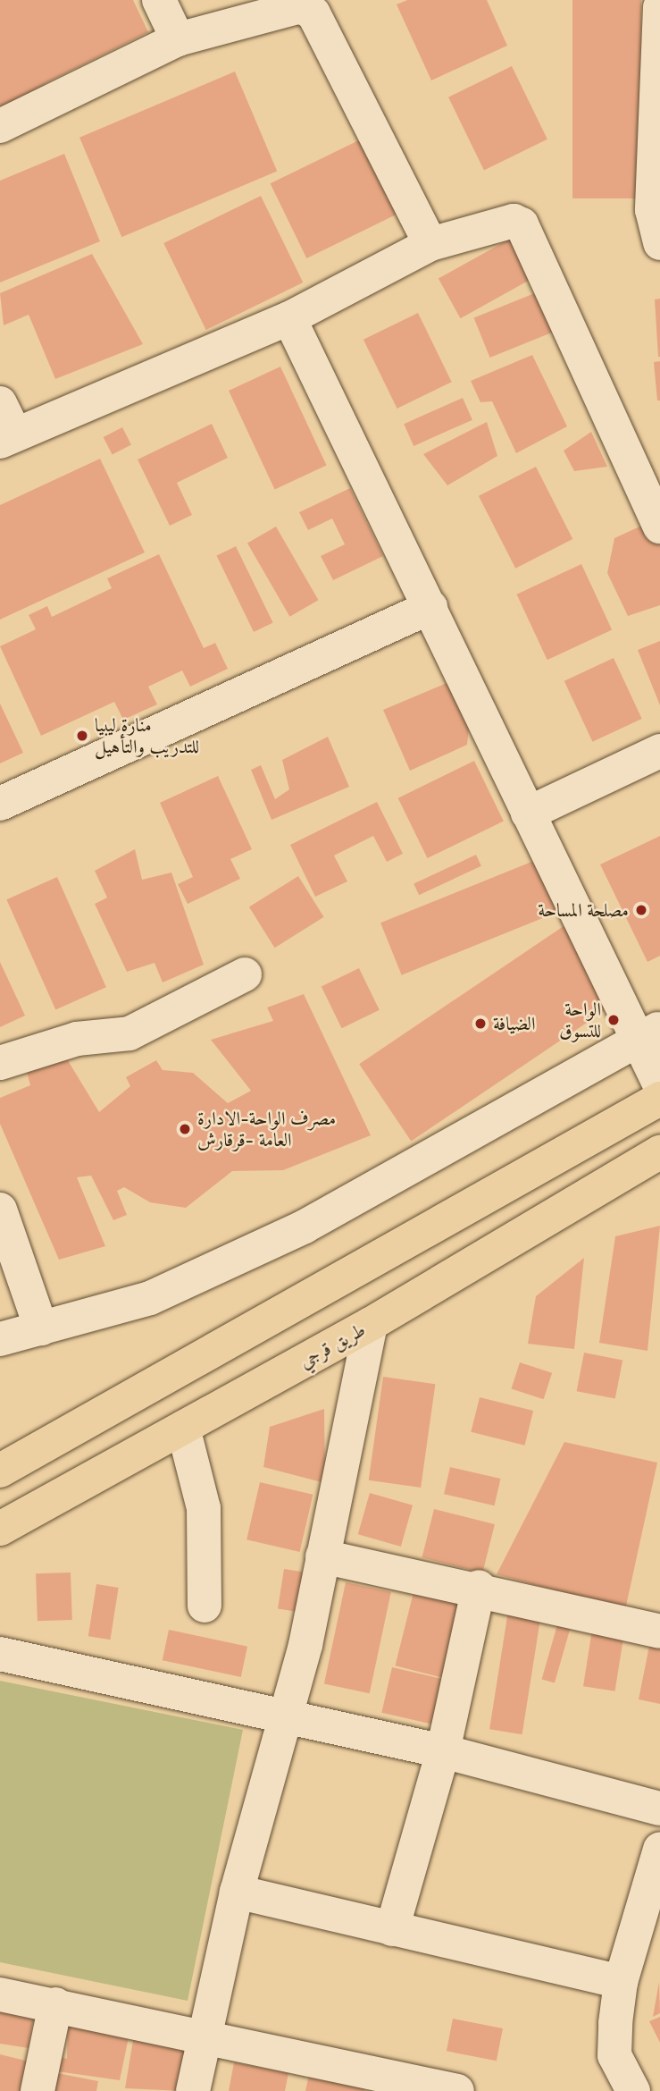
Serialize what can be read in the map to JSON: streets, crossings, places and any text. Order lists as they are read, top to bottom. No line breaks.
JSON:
{"streets":{"highway":["طريق قرجي"]},"places":["منارة ليبيا للتدريب والتأهيل","مصلحة المساحة","الواحة للتسوق","الضيافة","مصرف الواحة-الادارة العامة -قرقارش"]}
